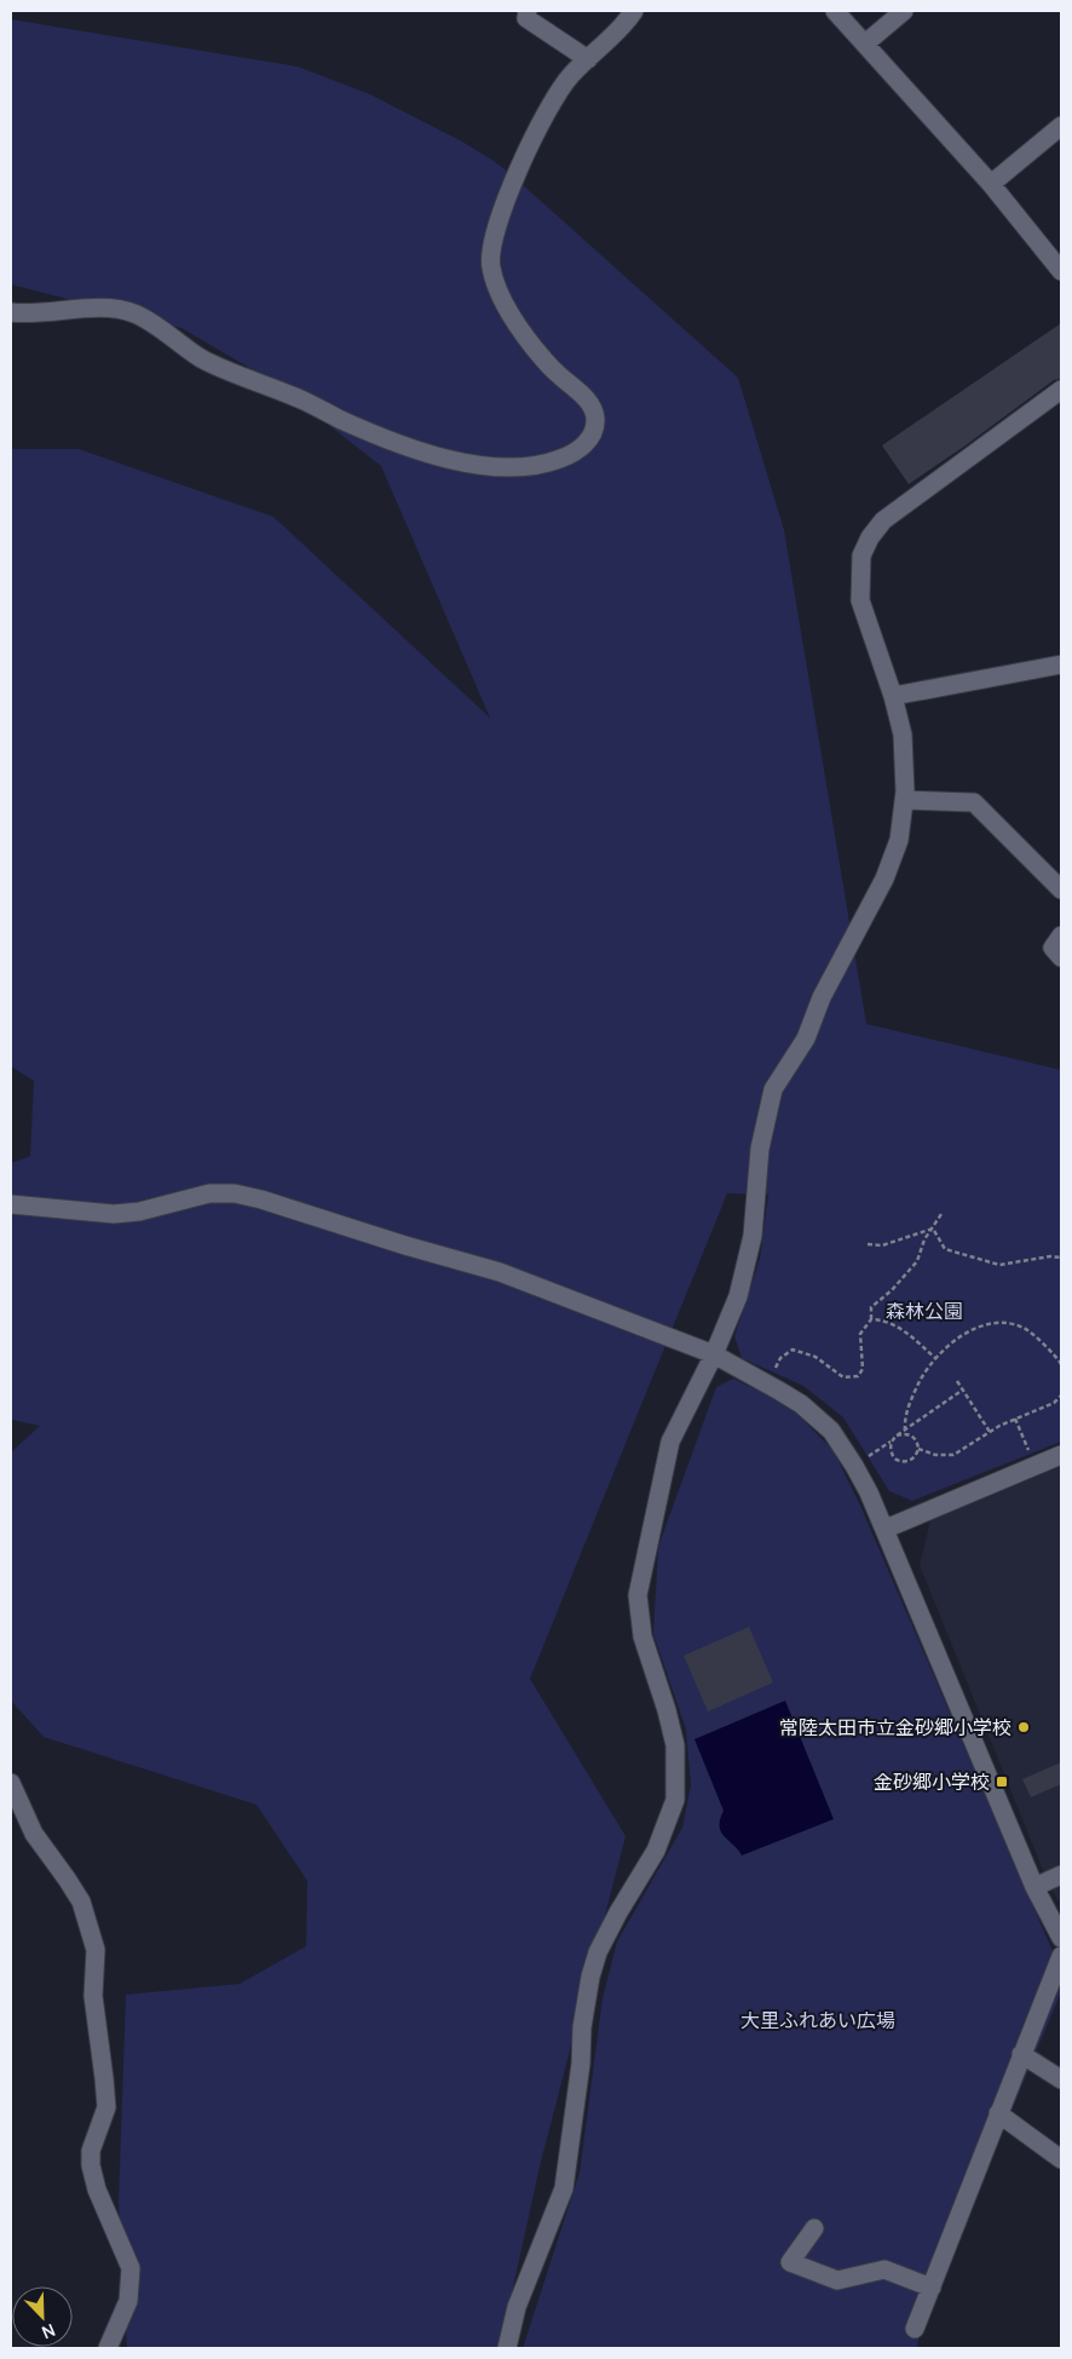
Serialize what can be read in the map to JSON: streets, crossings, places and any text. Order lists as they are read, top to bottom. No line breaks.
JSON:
{"parks":["森林公園","大里ふれあい広場"],"places":{"other":["常陸太田市立金砂郷小学校"],"transit":["金砂郷小学校"]},"north":"bottom right"}
